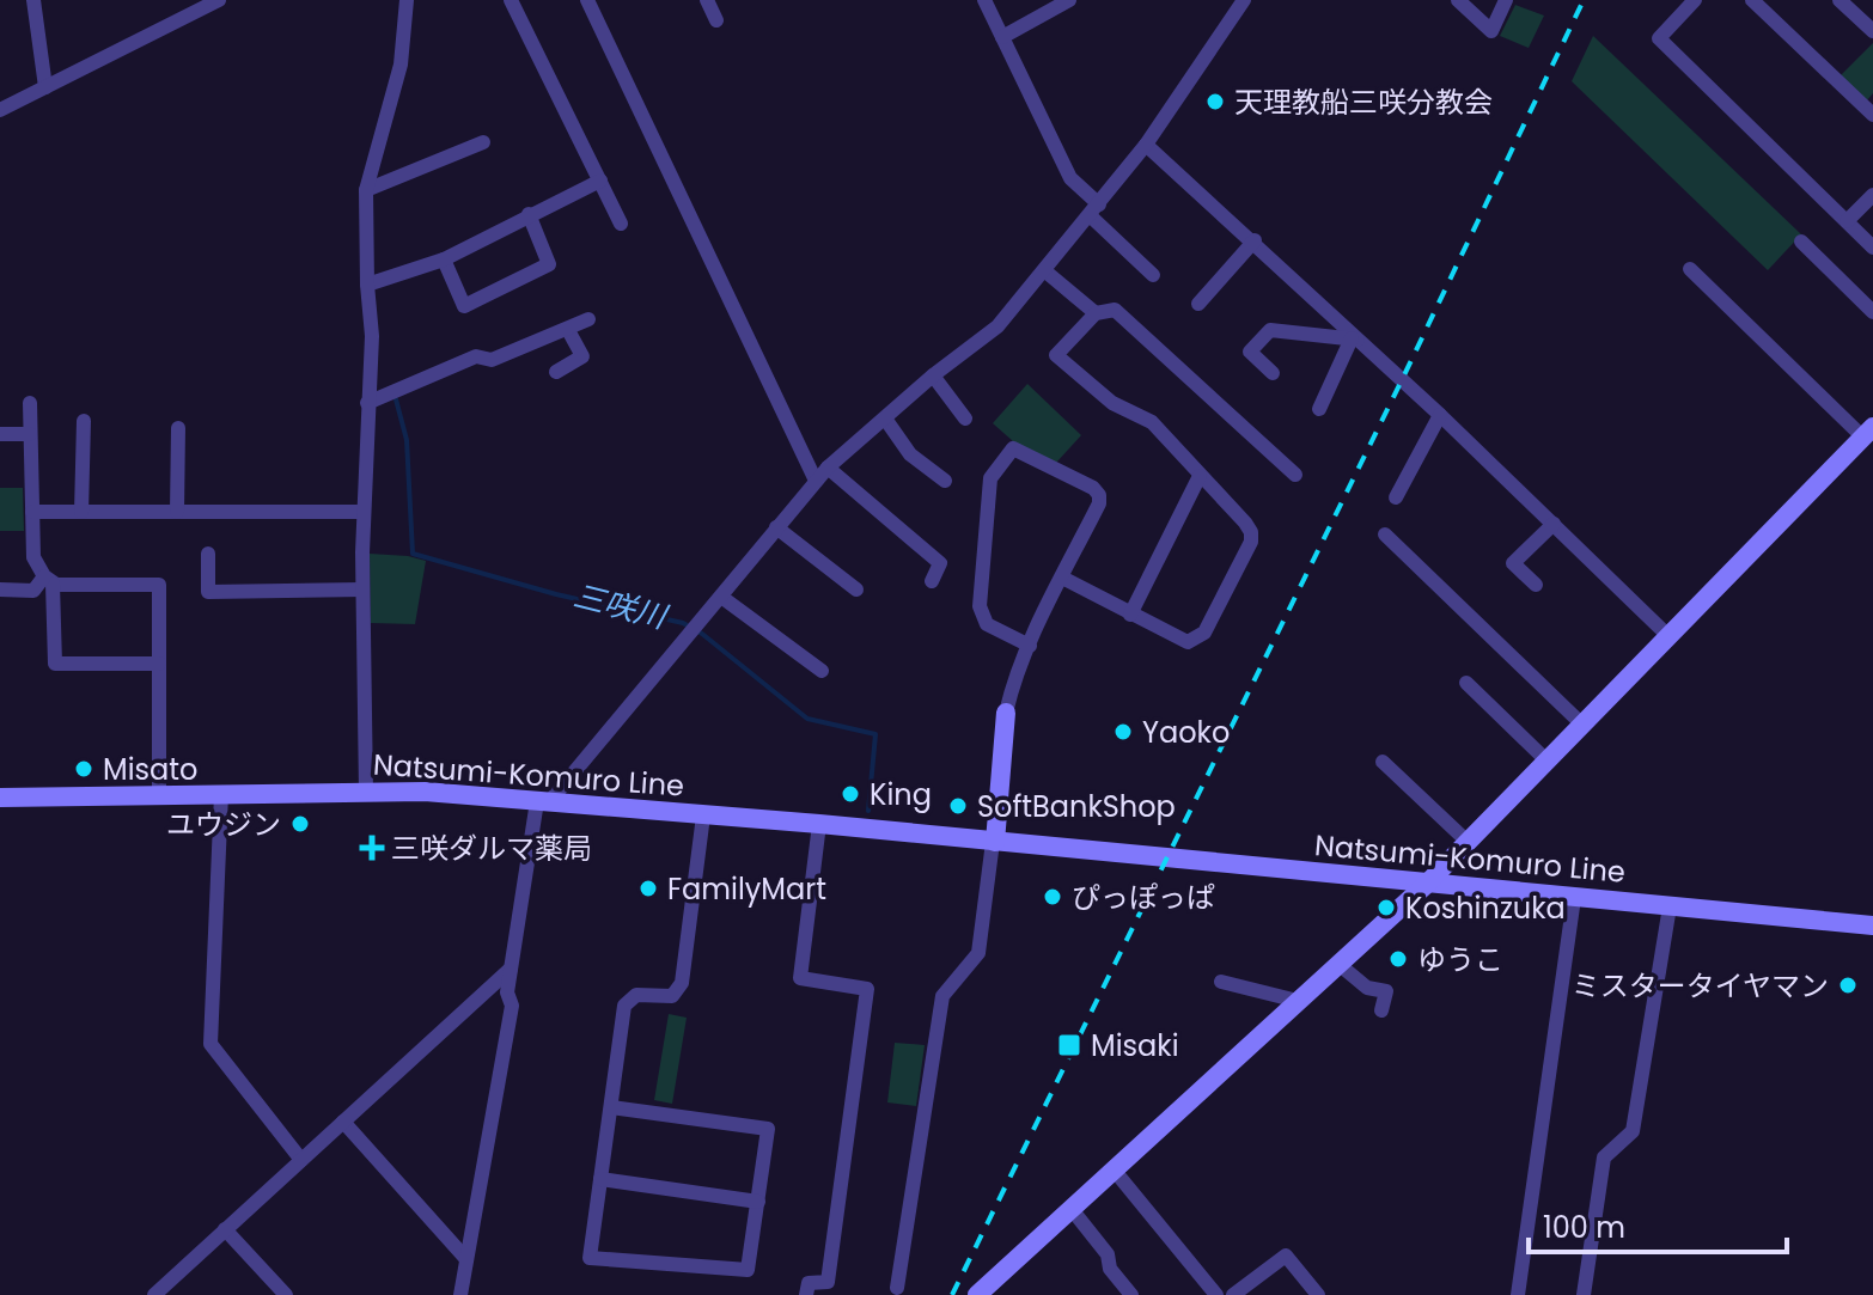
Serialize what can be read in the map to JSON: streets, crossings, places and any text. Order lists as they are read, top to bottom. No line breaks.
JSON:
{"streets":{"main road":["Natsumi-Komuro Line"]},"water":["三咲川"],"places":{"other":["天理教船三咲分教会","Yaoko","Misato","King","SoftBankShop","ユウジン","FamilyMart","ぴっぽっぱ","Koshinzuka","ゆうこ","ミスタータイヤマン"],"health":["三咲ダルマ薬局"],"transit":["Misaki"]},"scale_bar":"100 m"}
